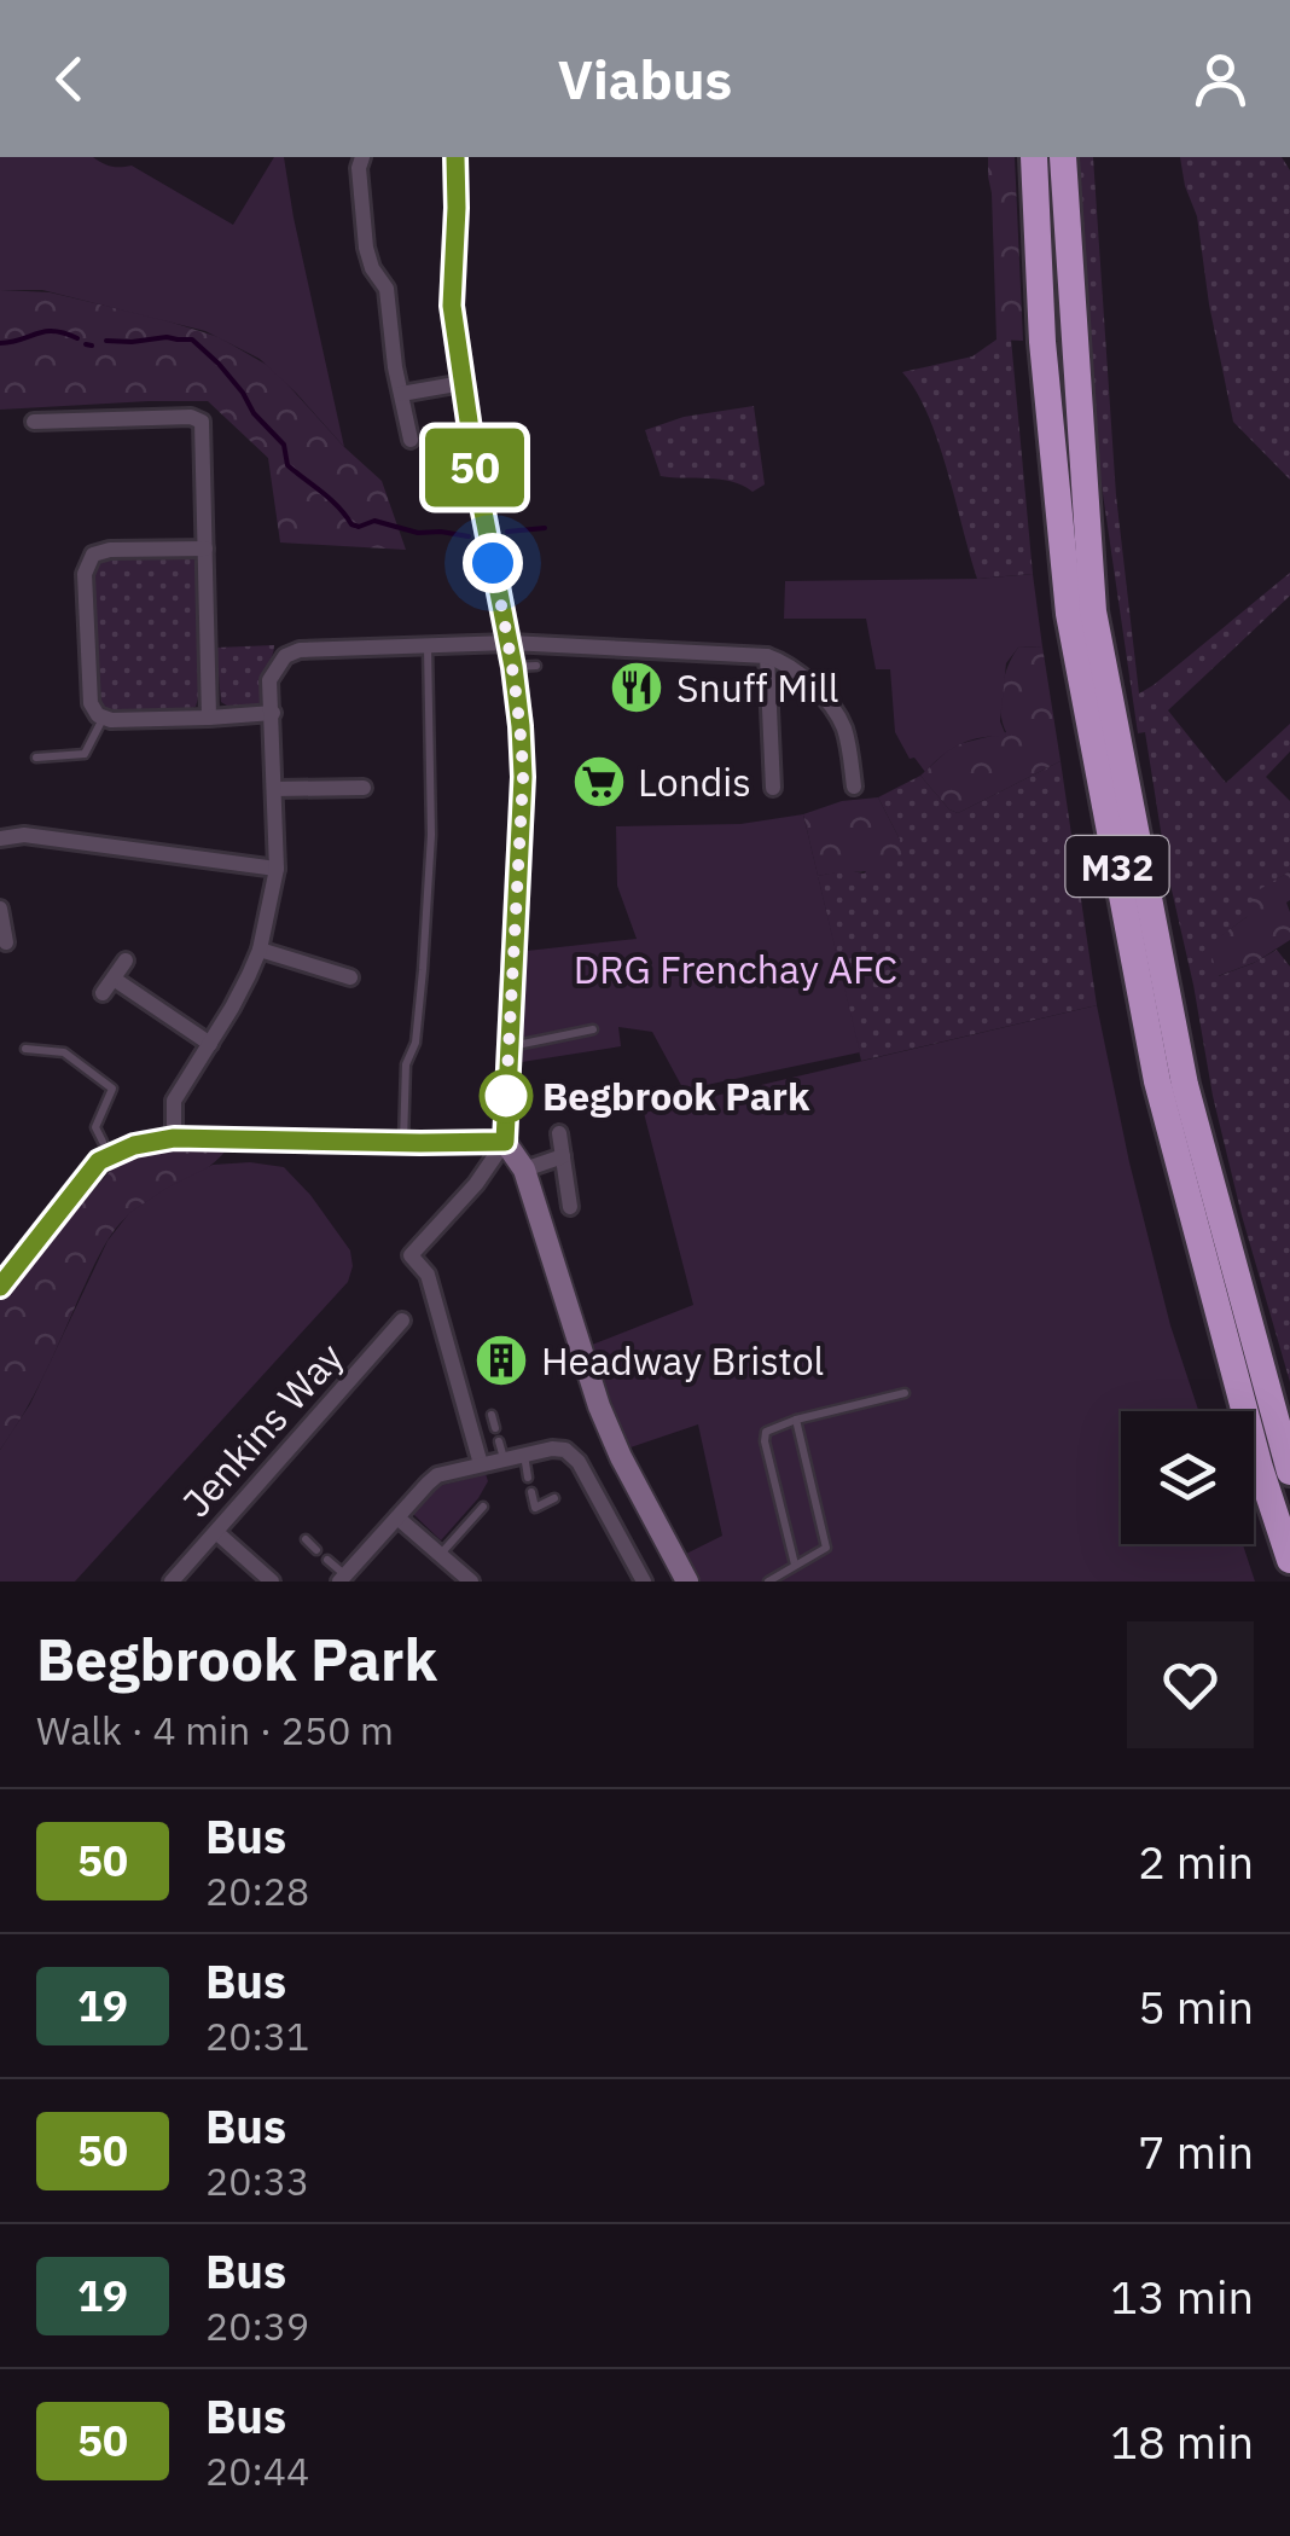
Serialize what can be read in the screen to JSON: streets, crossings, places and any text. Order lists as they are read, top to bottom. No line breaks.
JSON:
{"streets":{"highway":["M32"],"street":["Jenkins Way"]},"parks":["DRG Frenchay AFC"],"places":{"restaurant":["Snuff Mill"],"supermarket":["Londis"],"other":["Begbrook Park"],"building":["Headway Bristol"]},"lines":["bus line 50"],"page":{"header":"Viabus","on_map":"50","heading":["Begbrook Park","Walk · 4 min · 250 m"],"list":[{"mark":"50","name":"Bus","note":"20:28","value":"2 min"},{"mark":"19","name":"Bus","note":"20:31","value":"5 min"},{"mark":"50","name":"Bus","note":"20:33","value":"7 min"},{"mark":"19","name":"Bus","note":"20:39","value":"13 min"},{"mark":"50","name":"Bus","note":"20:44","value":"18 min"}]}}
